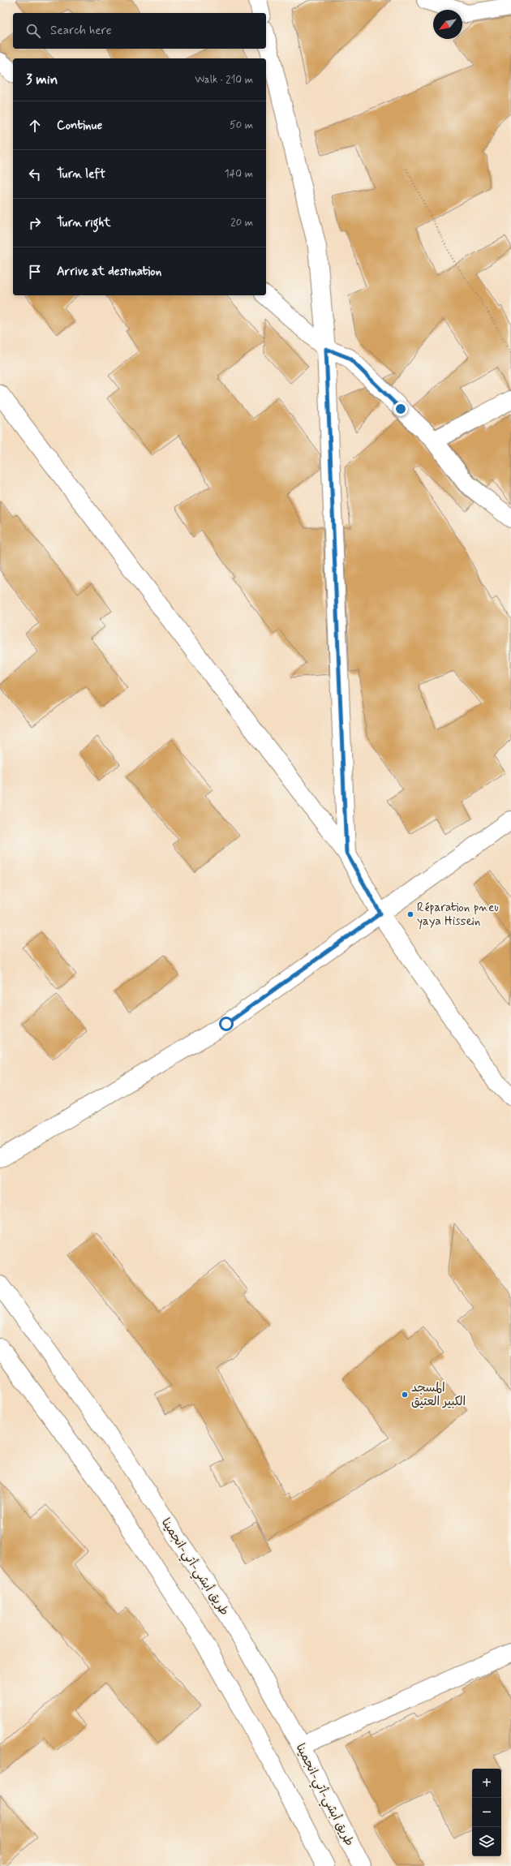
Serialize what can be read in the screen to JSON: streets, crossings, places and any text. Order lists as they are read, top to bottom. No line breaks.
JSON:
{"streets":{"main road":["طريق أبشي-أتي-انجمينا"]},"places":["Réparation pneu yaya Hissein","المسجد الكبير العتيق"],"north":"bottom left","page":{"search":"Search here","heading":["3 min","Walk · 210 m"],"list":[["Continue","50 m"],["Turn left","140 m"],["Turn right","20 m"],"Arrive at destination"],"map_buttons":["+","−"]}}
